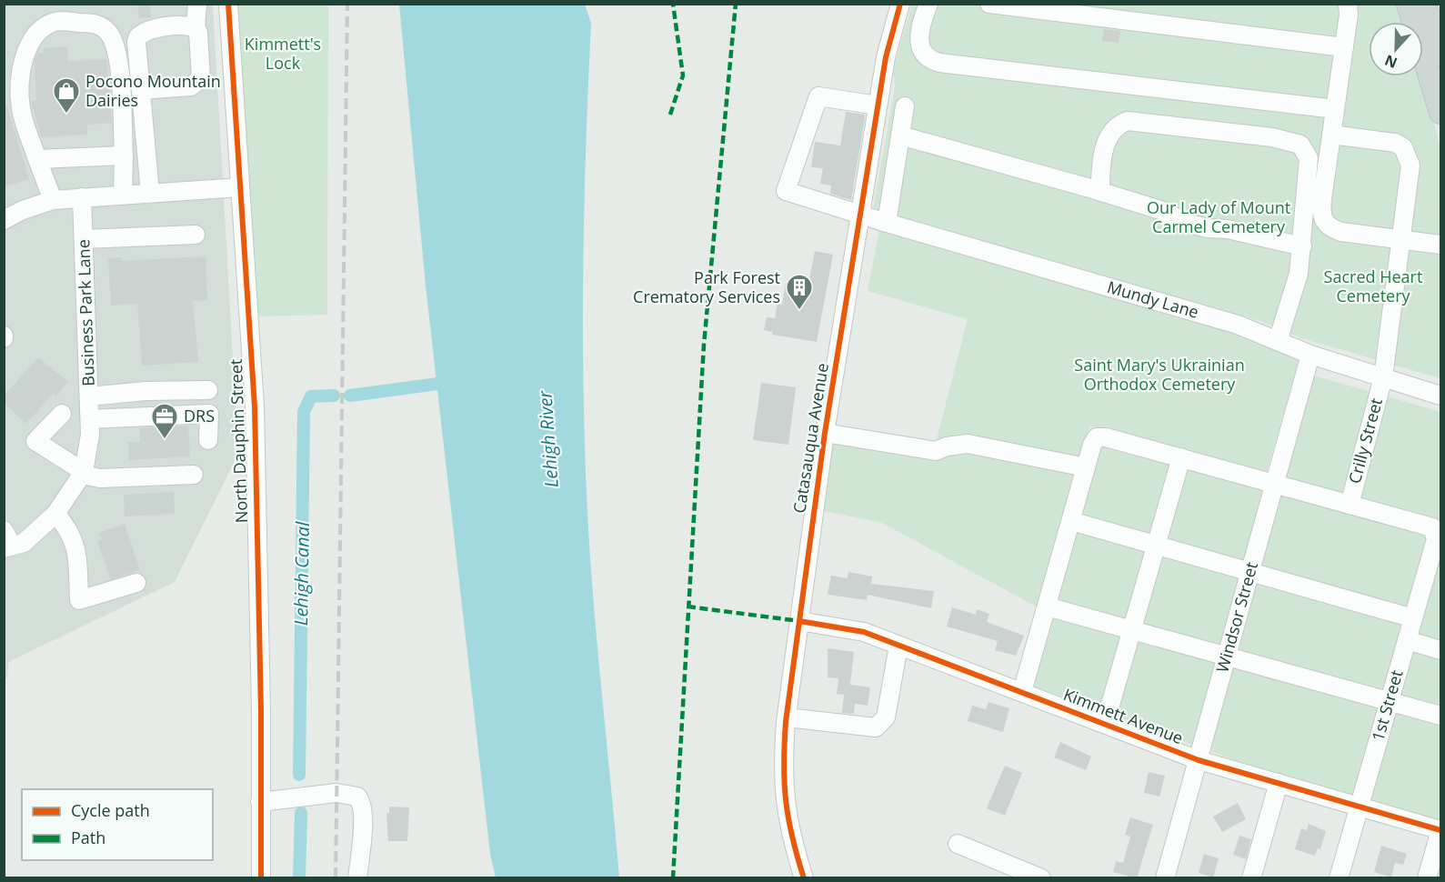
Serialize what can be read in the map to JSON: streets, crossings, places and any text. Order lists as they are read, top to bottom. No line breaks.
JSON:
{"streets":{"street":["Mundy Lane","Business Park Lane","Catasauqua Avenue","North Dauphin Street","Crilly Street","Windsor Street","1st Street","Kimmett Avenue"]},"crossings":[["Mundy Lane","Catasauqua Avenue"],["Mundy Lane","Crilly Street"],["Mundy Lane","Windsor Street"],["Catasauqua Avenue","Kimmett Avenue"],["Crilly Street","Windsor Street"],["Crilly Street","1st Street"],["Windsor Street","Kimmett Avenue"],["1st Street","Kimmett Avenue"]],"water":["Lehigh River","Lehigh Canal"],"parks":["Kimmett's Lock","Our Lady of Mount Carmel Cemetery","Sacred Heart Cemetery","Saint Mary's Ukrainian Orthodox Cemetery"],"places":{"shop":["Pocono Mountain Dairies"],"building":["Park Forest Crematory Services"],"office":["DRS"]},"legend":["Cycle path","Path"],"north":"bottom"}
